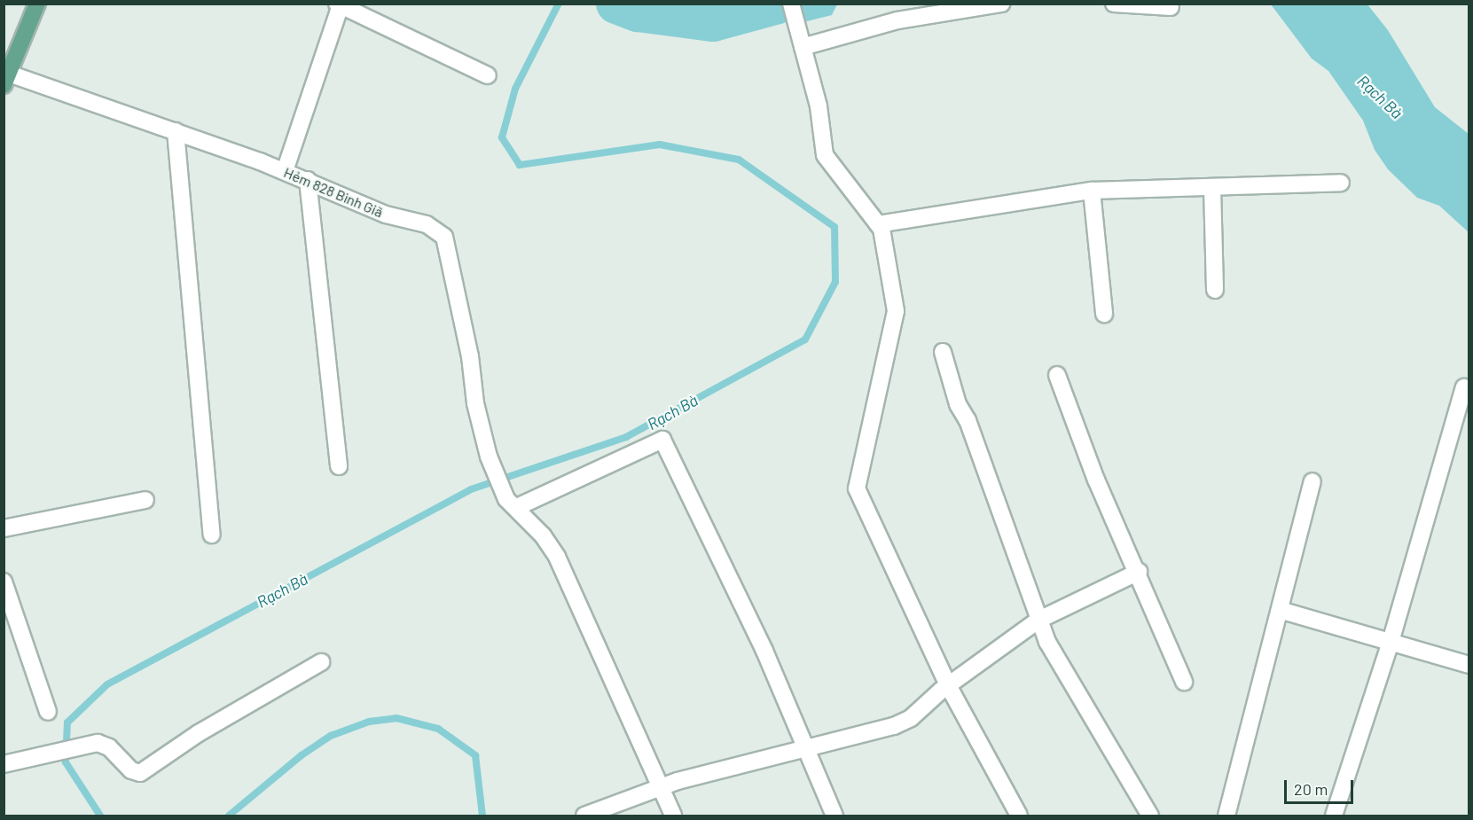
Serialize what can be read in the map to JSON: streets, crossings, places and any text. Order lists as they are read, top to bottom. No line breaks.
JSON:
{"streets":{"street":["Hẻm 828 Bình Giã"]},"water":["Rạch Bà"],"scale_bar":"20 m"}
